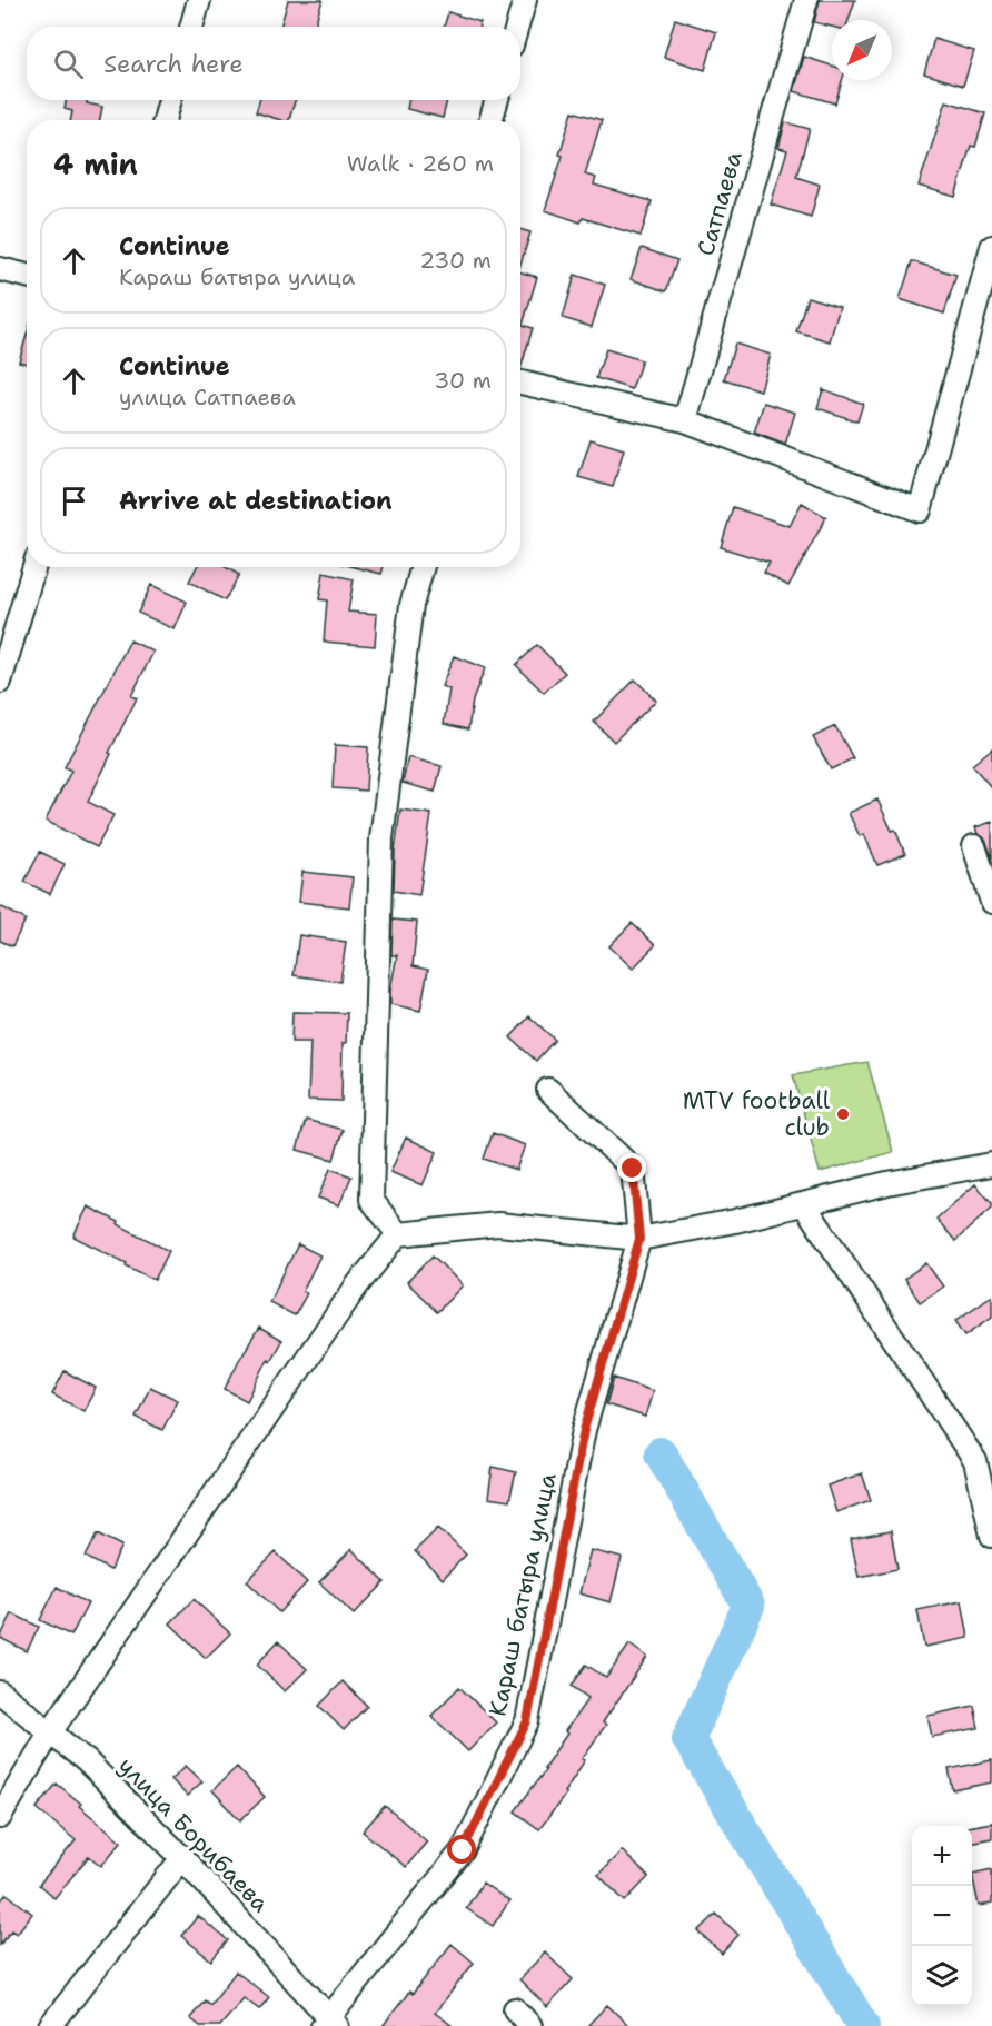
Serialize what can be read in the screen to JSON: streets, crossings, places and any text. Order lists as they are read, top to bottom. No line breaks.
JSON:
{"streets":{"street":["Сатпаева","Караш батыра улица","улица Борибаева"]},"crossings":[["Караш батыра улица","улица Борибаева"]],"places":["MTV football club"],"north":"bottom left","page":{"search":"Search here","heading":["4 min","Walk · 260 m"],"list":[["Continue","Караш батыра улица","230 m"],["Continue","улица Сатпаева","30 m"],"Arrive at destination"],"map_buttons":["+","−"]}}
